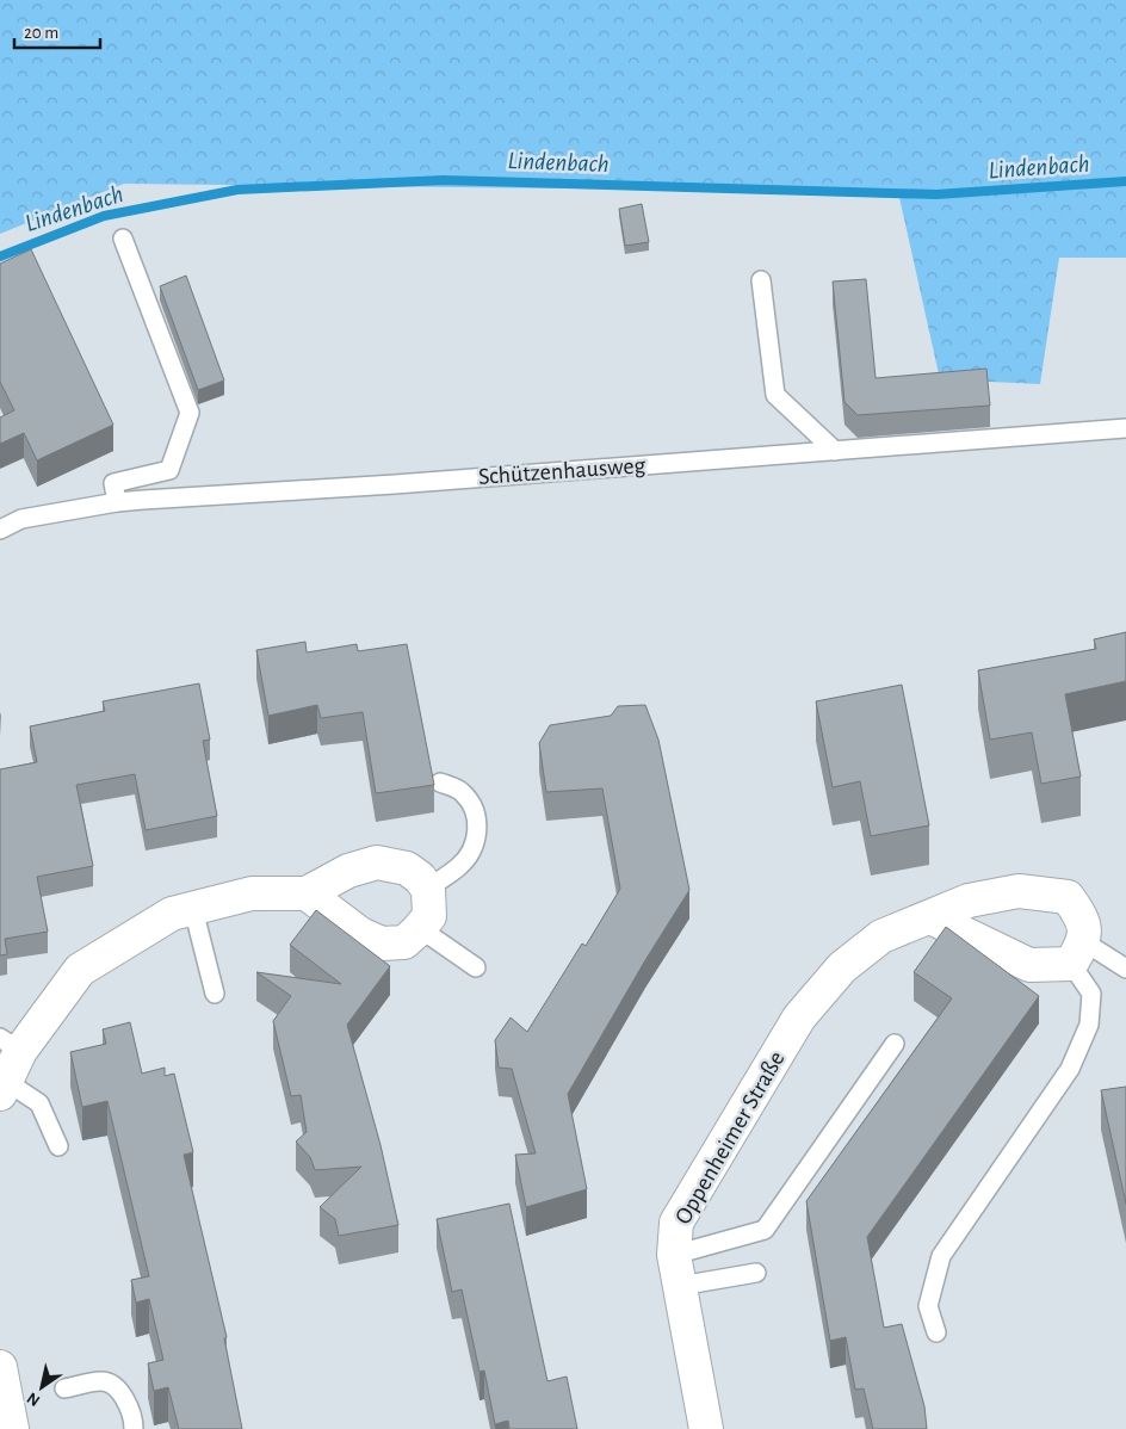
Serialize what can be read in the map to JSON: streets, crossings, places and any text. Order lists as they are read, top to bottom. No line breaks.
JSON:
{"streets":{"street":["Oppenheimer Straße"],"lane":["Schützenhausweg"]},"water":["Lindenbach"],"scale_bar":"20 m","north":"bottom left"}
